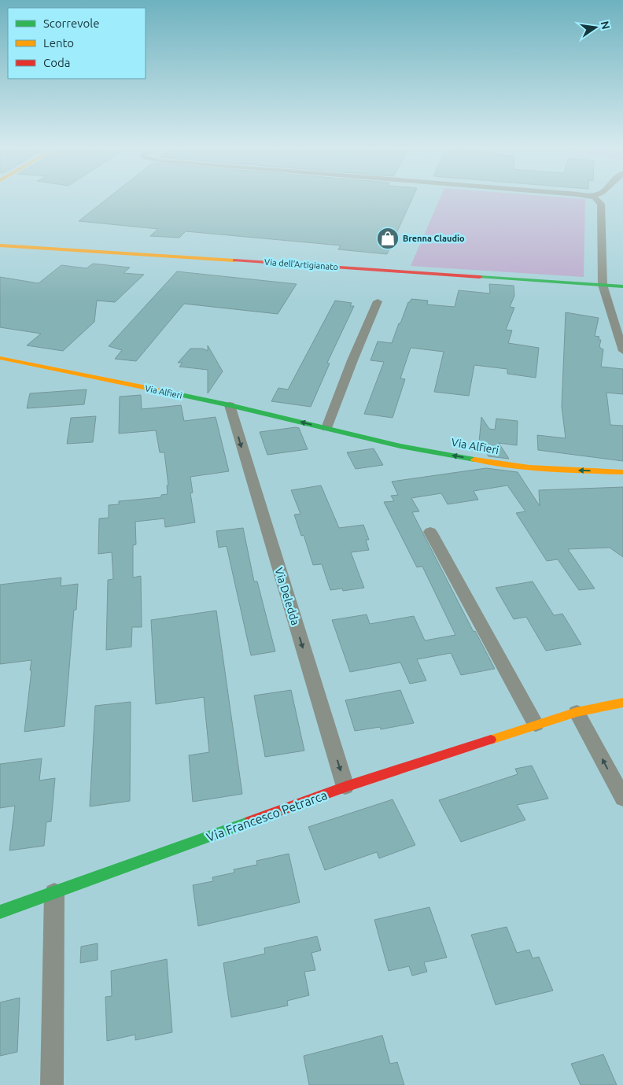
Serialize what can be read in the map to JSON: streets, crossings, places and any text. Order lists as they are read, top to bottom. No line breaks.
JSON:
{"streets":{"street":["Via dell'Artigianato","Via Alfieri","Via Deledda","Via Francesco Petrarca"]},"crossings":[["Via Alfieri","Via Deledda"],["Via Deledda","Via Francesco Petrarca"]],"one_way":["Via Alfieri","Via Deledda"],"places":{"shop":["Brenna Claudio"]},"legend":["Scorrevole","Lento","Coda"],"north":"right"}
